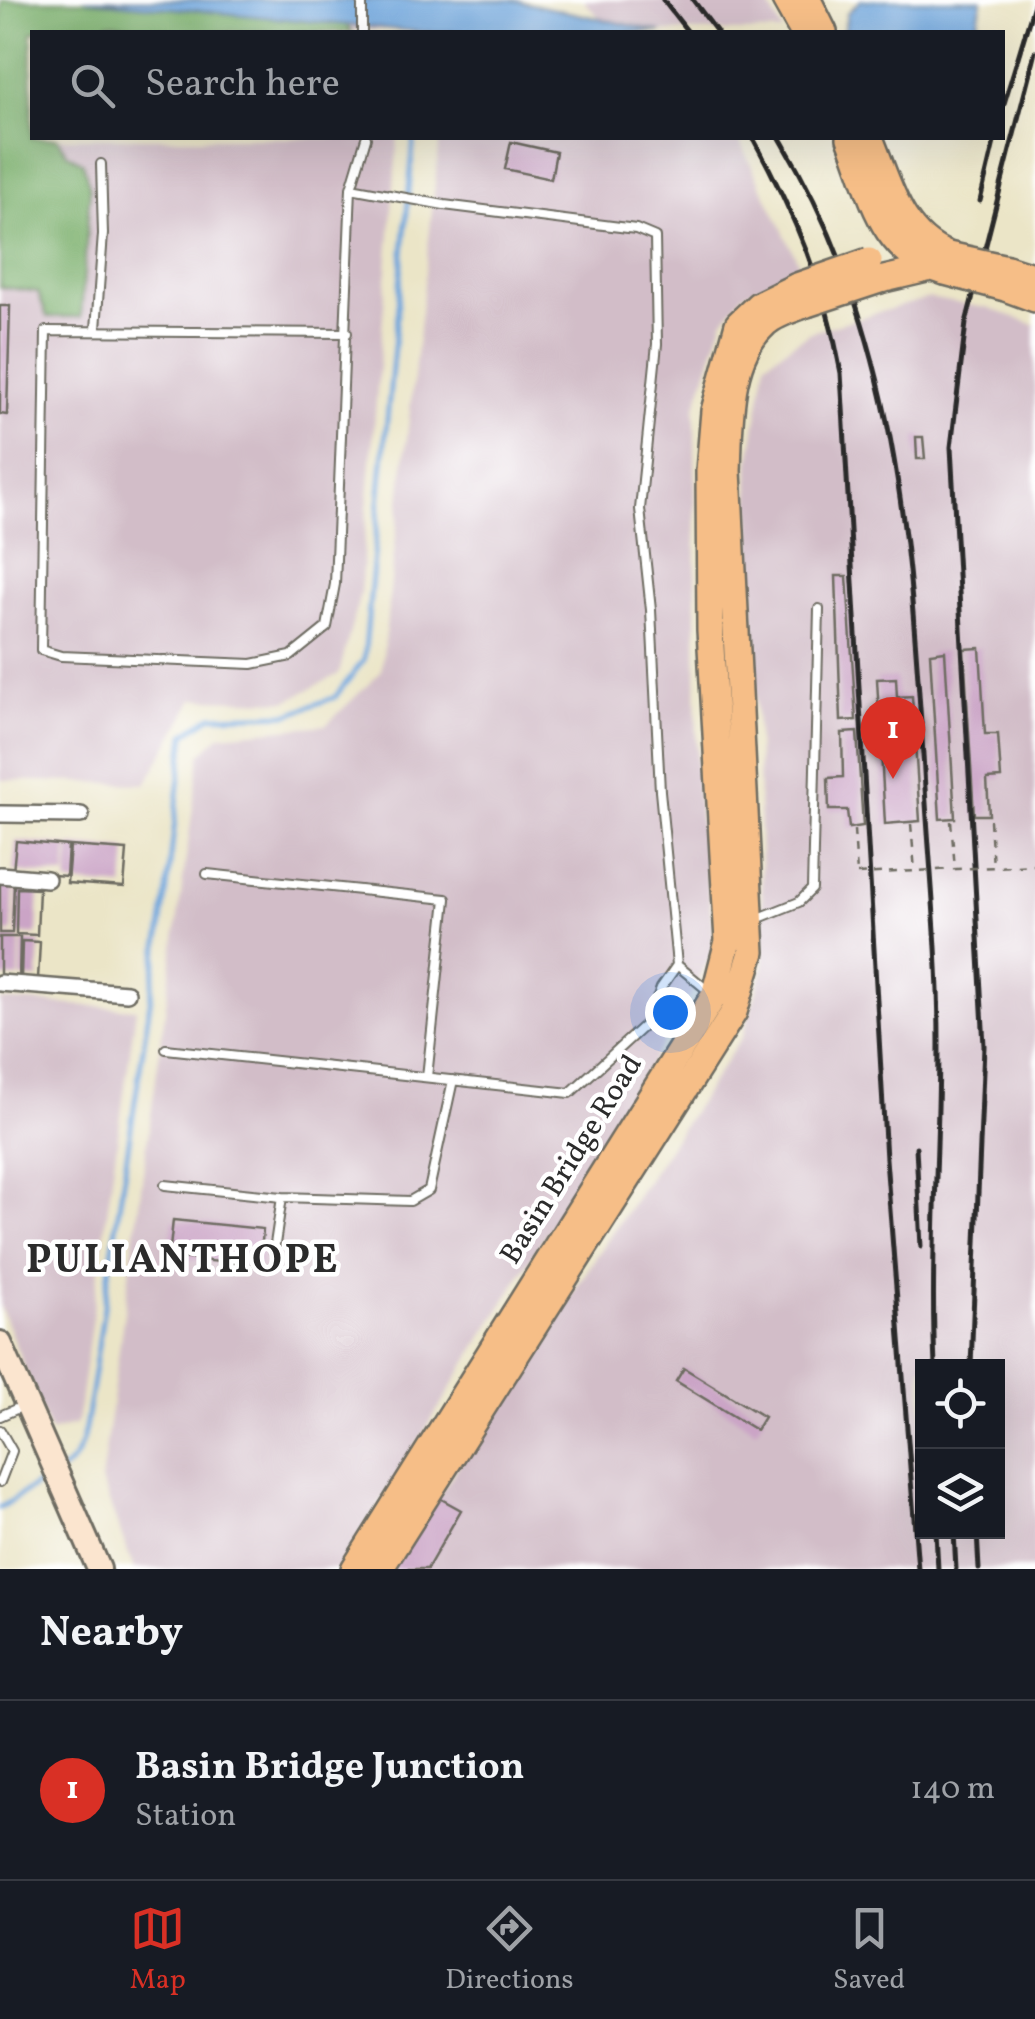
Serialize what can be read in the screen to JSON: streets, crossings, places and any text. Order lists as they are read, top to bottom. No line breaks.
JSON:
{"streets":{"main road":["Basin Bridge Road"]},"districts":["PULIANTHOPE"],"page":{"search":"Search here","pins":"1","heading":"Nearby","list":[{"mark":"1","name":"Basin Bridge Junction","note":"Station","value":"140 m"}],"nav":["Map","Directions","Saved"]}}
